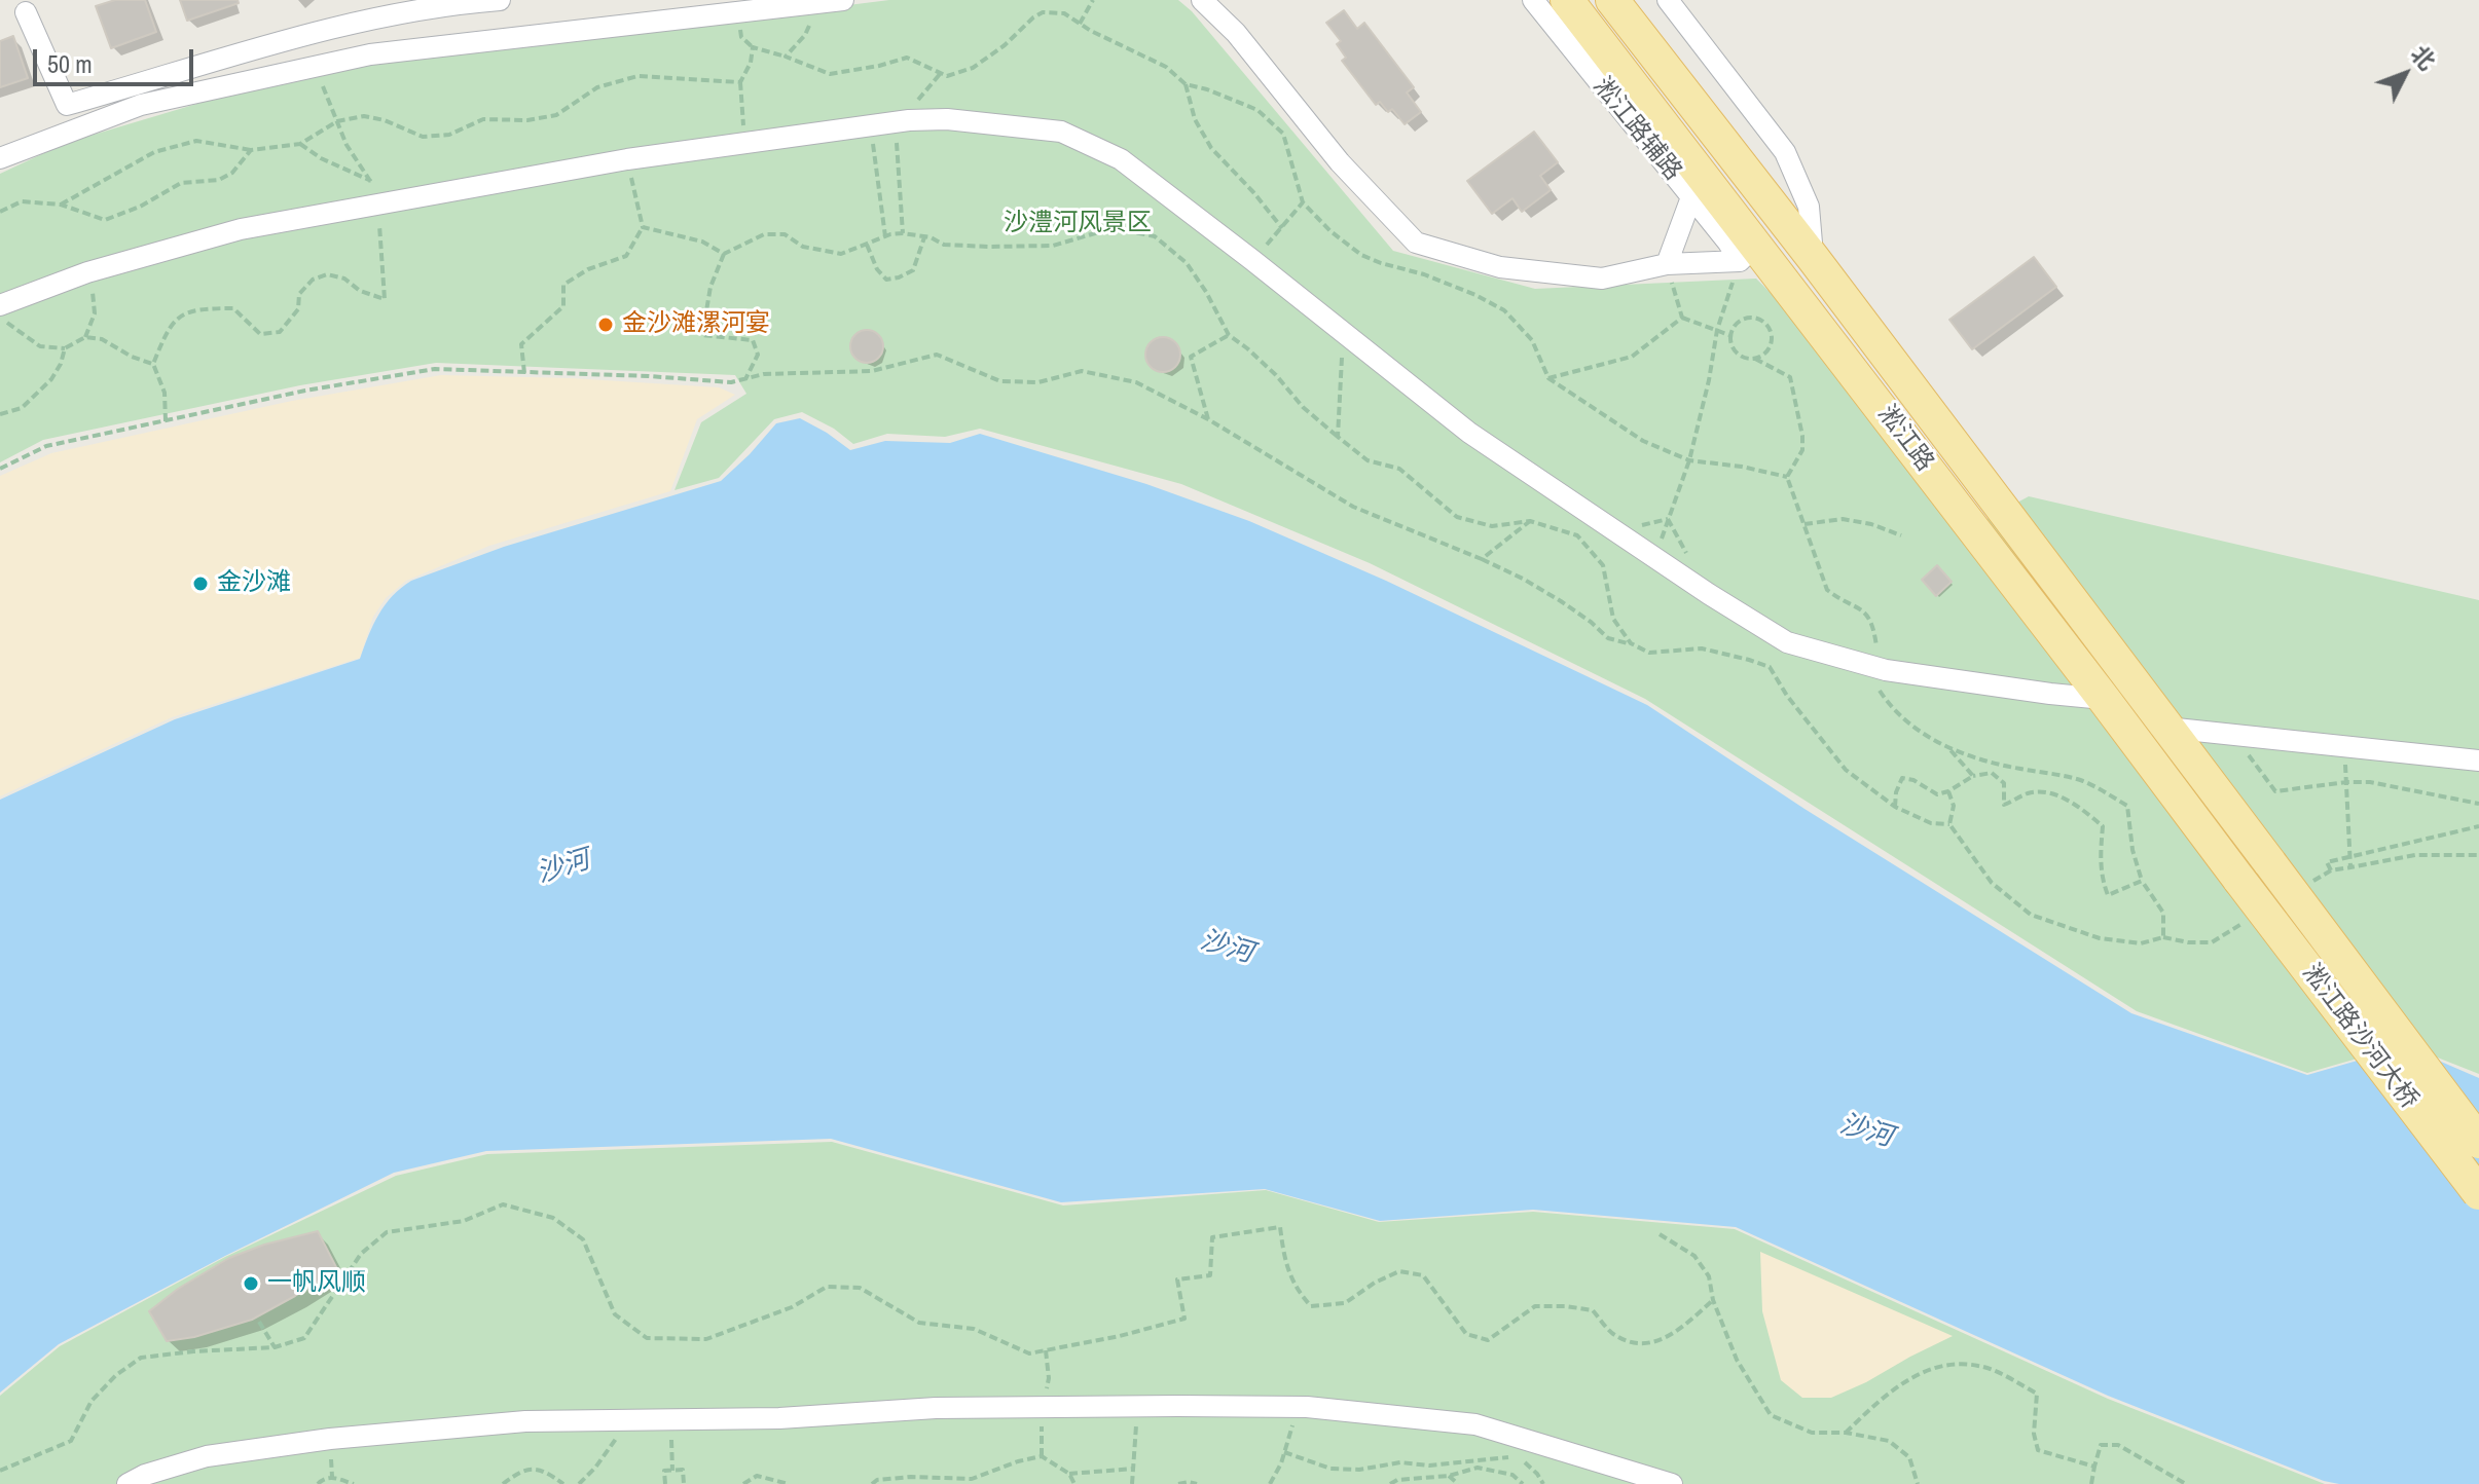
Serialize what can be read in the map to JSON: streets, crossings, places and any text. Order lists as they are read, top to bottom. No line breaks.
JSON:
{"streets":{"main road":["淞江路","淞江路沙河大桥"],"street":["淞江路辅路"]},"crossings":[["淞江路辅路","淞江路"],["淞江路","淞江路沙河大桥"]],"water":["沙河"],"parks":["沙澧河风景区"],"places":["金沙滩漯河宴","金沙滩","一帆风顺"],"scale_bar":"50 m","north":"top right"}
